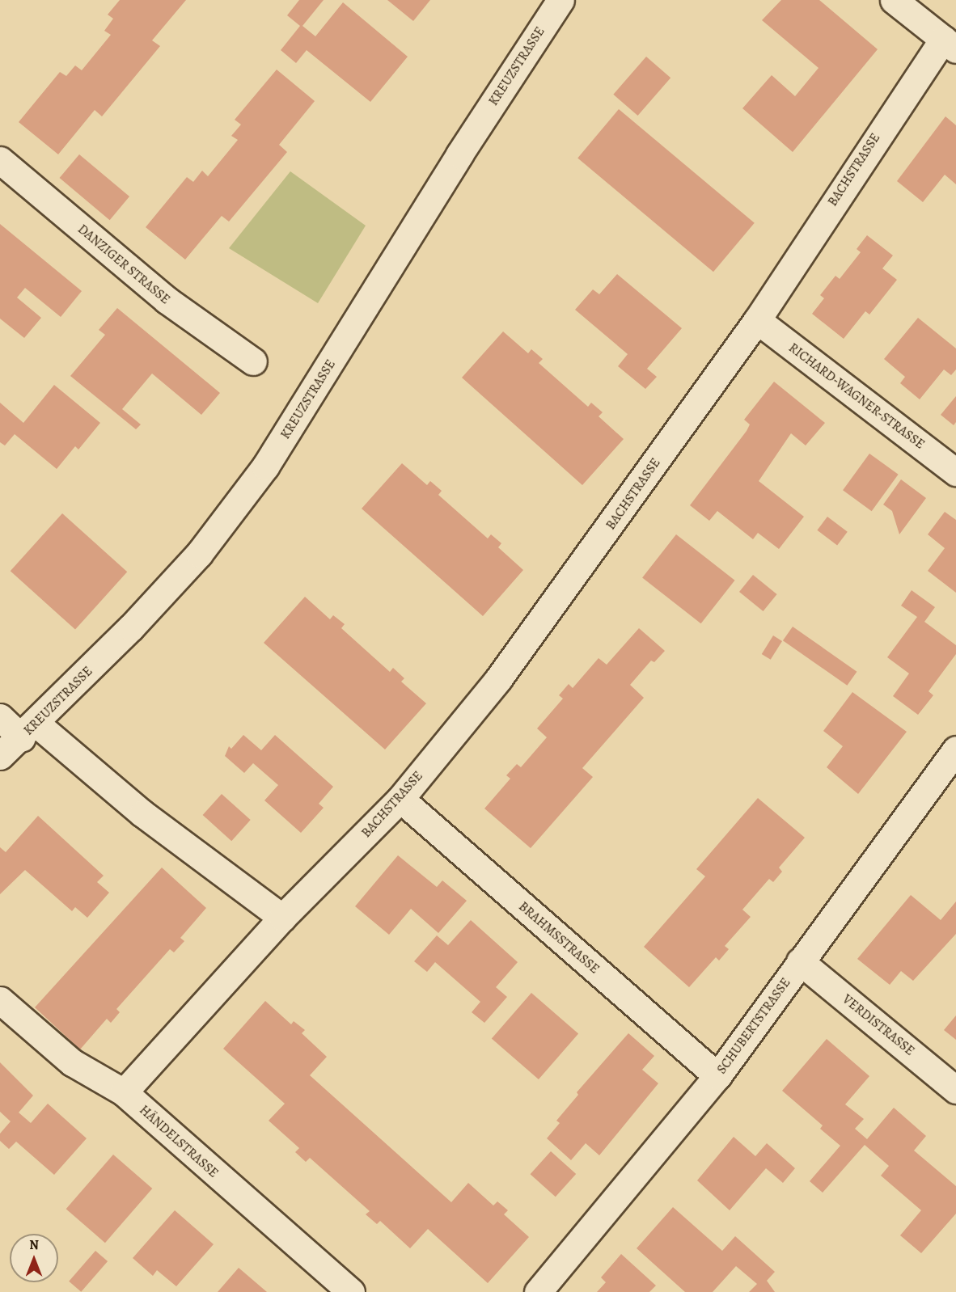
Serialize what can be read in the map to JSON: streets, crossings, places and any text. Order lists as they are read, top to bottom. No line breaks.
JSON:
{"streets":{"street":["KREUZSTRASSE","BACHSTRASSE","DANZIGER STRASSE","RICHARD-WAGNER-STRASSE","BRAHMSSTRASSE","VERDISTRASSE","SCHUBERTSTRASSE","HÄNDELSTRASSE"]},"crossings":[["BACHSTRASSE","RICHARD-WAGNER-STRASSE"],["BACHSTRASSE","BRAHMSSTRASSE"],["BACHSTRASSE","HÄNDELSTRASSE"],["BRAHMSSTRASSE","SCHUBERTSTRASSE"],["VERDISTRASSE","SCHUBERTSTRASSE"]],"north":"top"}
